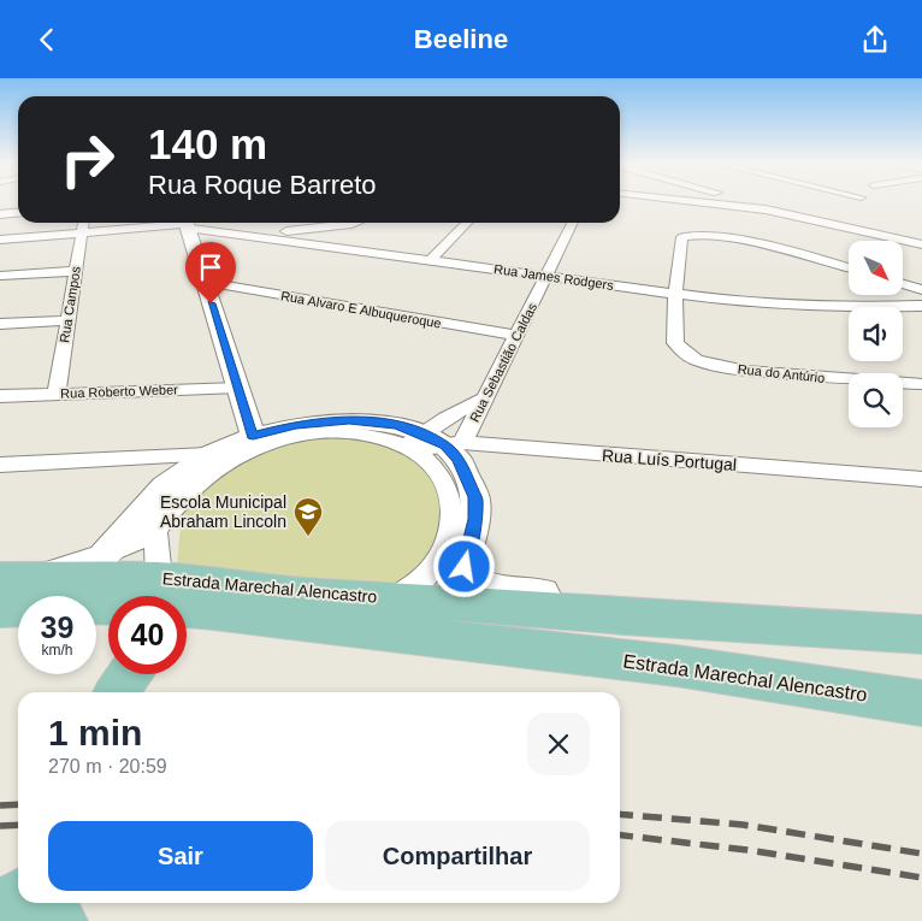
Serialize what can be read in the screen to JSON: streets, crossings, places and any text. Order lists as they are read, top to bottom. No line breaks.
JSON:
{"streets":{"main road":["Estrada Marechal Alencastro"],"street":["Rua James Rodgers","Rua Campos","Rua Alvaro E Albuqueroque","Rua Sebastião Caldas","Rua do Antúrio","Rua Roberto Weber","Rua Luís Portugal"]},"crossings":[["Rua James Rodgers","Rua Campos"],["Rua James Rodgers","Rua Sebastião Caldas"],["Rua James Rodgers","Rua do Antúrio"],["Rua Campos","Rua Roberto Weber"],["Rua Alvaro E Albuqueroque","Rua Sebastião Caldas"],["Rua Sebastião Caldas","Rua Luís Portugal"],["Rua Sebastião Caldas","Estrada Marechal Alencastro"],["Rua Luís Portugal","Estrada Marechal Alencastro"]],"places":{"school or university":["Escola Municipal Abraham Lincoln"]},"north":"bottom right","page":{"header":"Beeline","turn":["140 m","Rua Roque Barreto"],"speed":"39 km/h","limit":"40","heading":["1 min","270 m · 20:59"],"buttons":["Sair","Compartilhar"]}}
